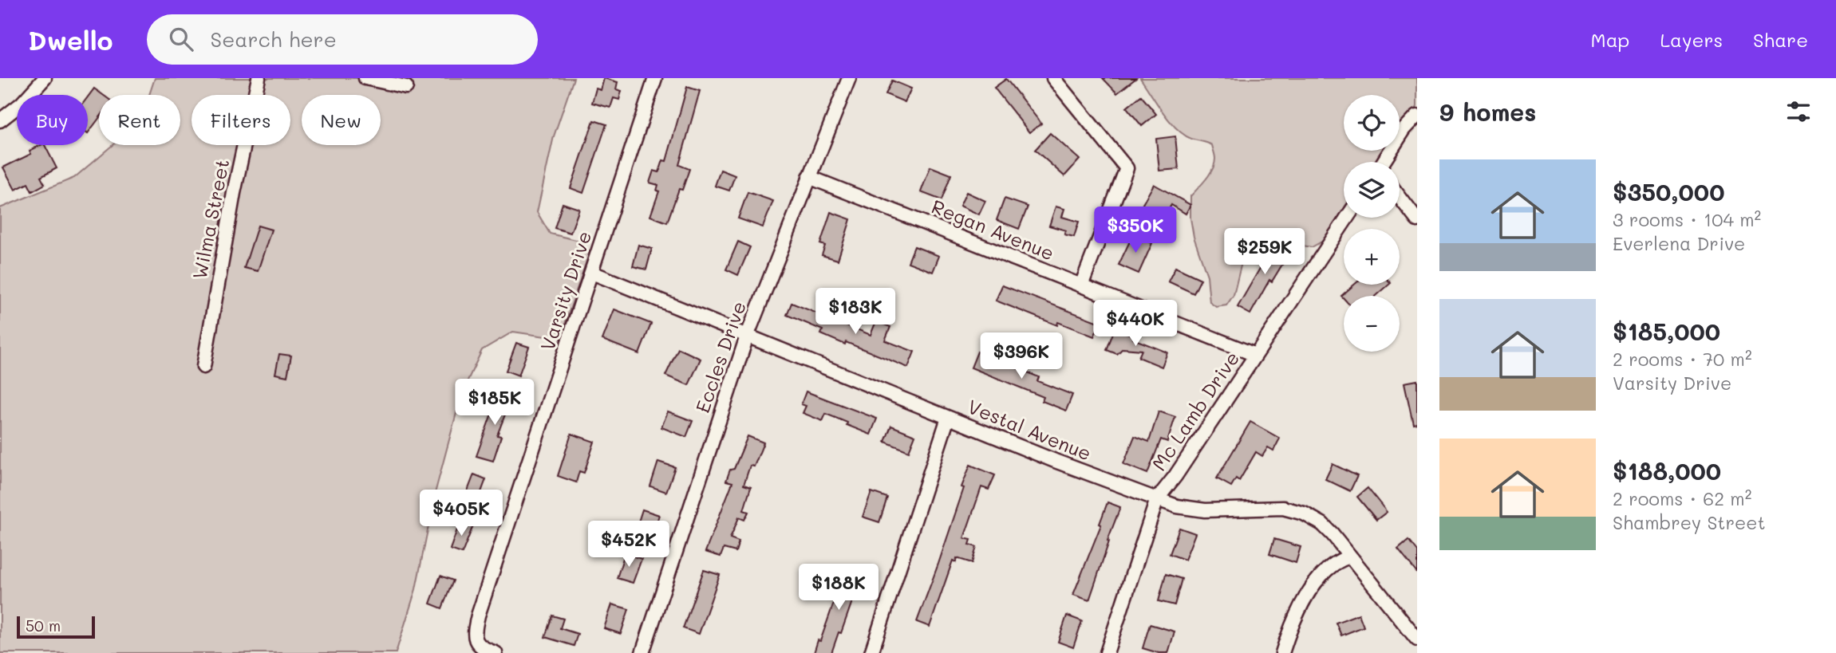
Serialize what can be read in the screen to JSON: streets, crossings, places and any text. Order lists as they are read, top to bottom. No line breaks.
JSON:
{"streets":{"street":["Wilma Street","Regan Avenue","Varsity Drive","Eccles Drive","Mc Lamb Drive","Vestal Avenue"]},"crossings":[["Regan Avenue","Eccles Drive"],["Regan Avenue","Mc Lamb Drive"],["Varsity Drive","Vestal Avenue"],["Eccles Drive","Vestal Avenue"],["Mc Lamb Drive","Vestal Avenue"]],"scale_bar":"50 m","page":{"header":"Dwello","search":"Search here","nav":["Map","Layers","Share"],"heading":"9 homes","map_buttons":["+","−"],"chip":["Buy","Rent","Filters","New"],"list":[{"name":"$350,000","note":"3 rooms · 104 m² · Everlena Drive"},{"name":"$185,000","note":"2 rooms · 70 m² · Varsity Drive"},{"name":"$188,000","note":"2 rooms · 62 m² · Shambrey Street"}],"price":["$350K","$259K","$183K","$440K","$396K","$185K","$405K","$452K","$188K"],"scale":"50 m"}}
